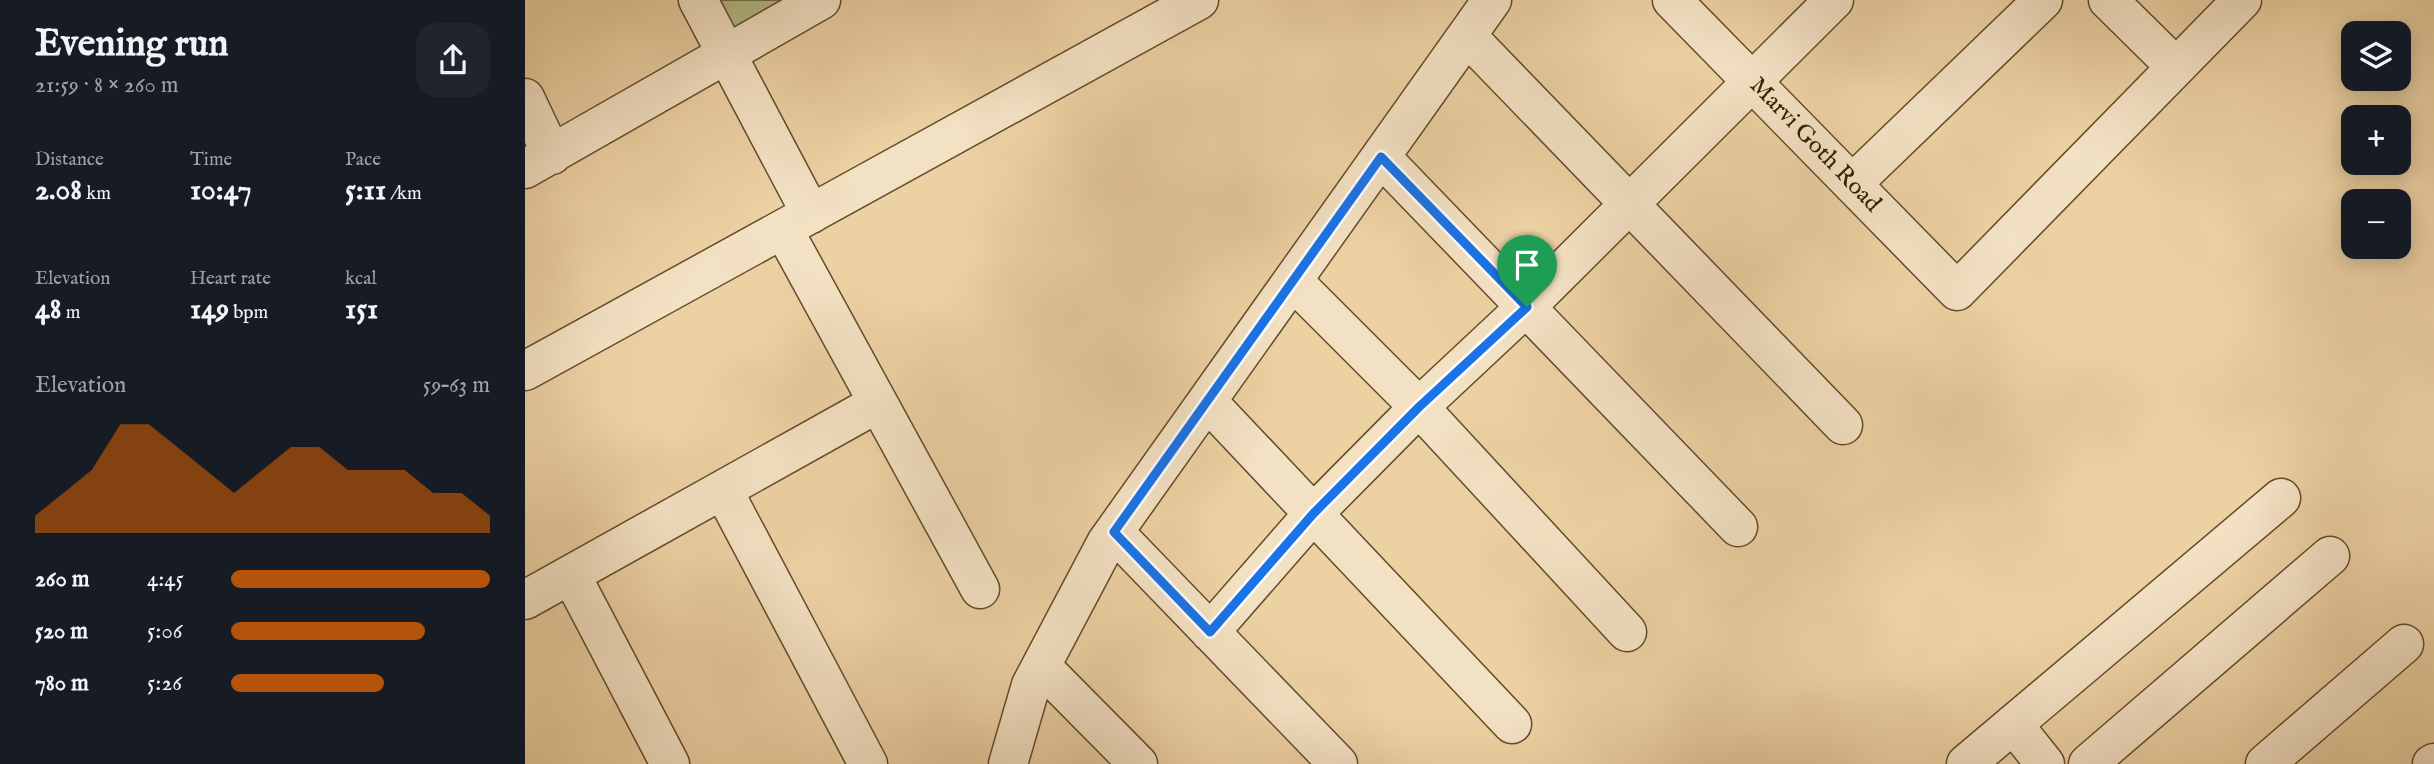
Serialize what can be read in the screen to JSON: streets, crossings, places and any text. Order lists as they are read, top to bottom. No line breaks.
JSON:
{"streets":{"street":["Marvi Goth Road"]},"page":{"heading":["Evening run","21:59 · 8 × 260 m"],"map_buttons":["+","−"],"stats":[["Distance","2.08 km"],["Time","10:47"],["Pace","5:11 /km"],["Elevation","48 m"],["Heart rate","149 bpm"],["kcal","151"]],"chart":["Elevation","59–63 m"],"list":[{"name":"260 m","note":"4:45"},{"name":"520 m","note":"5:06"},{"name":"780 m","note":"5:26"}]}}
